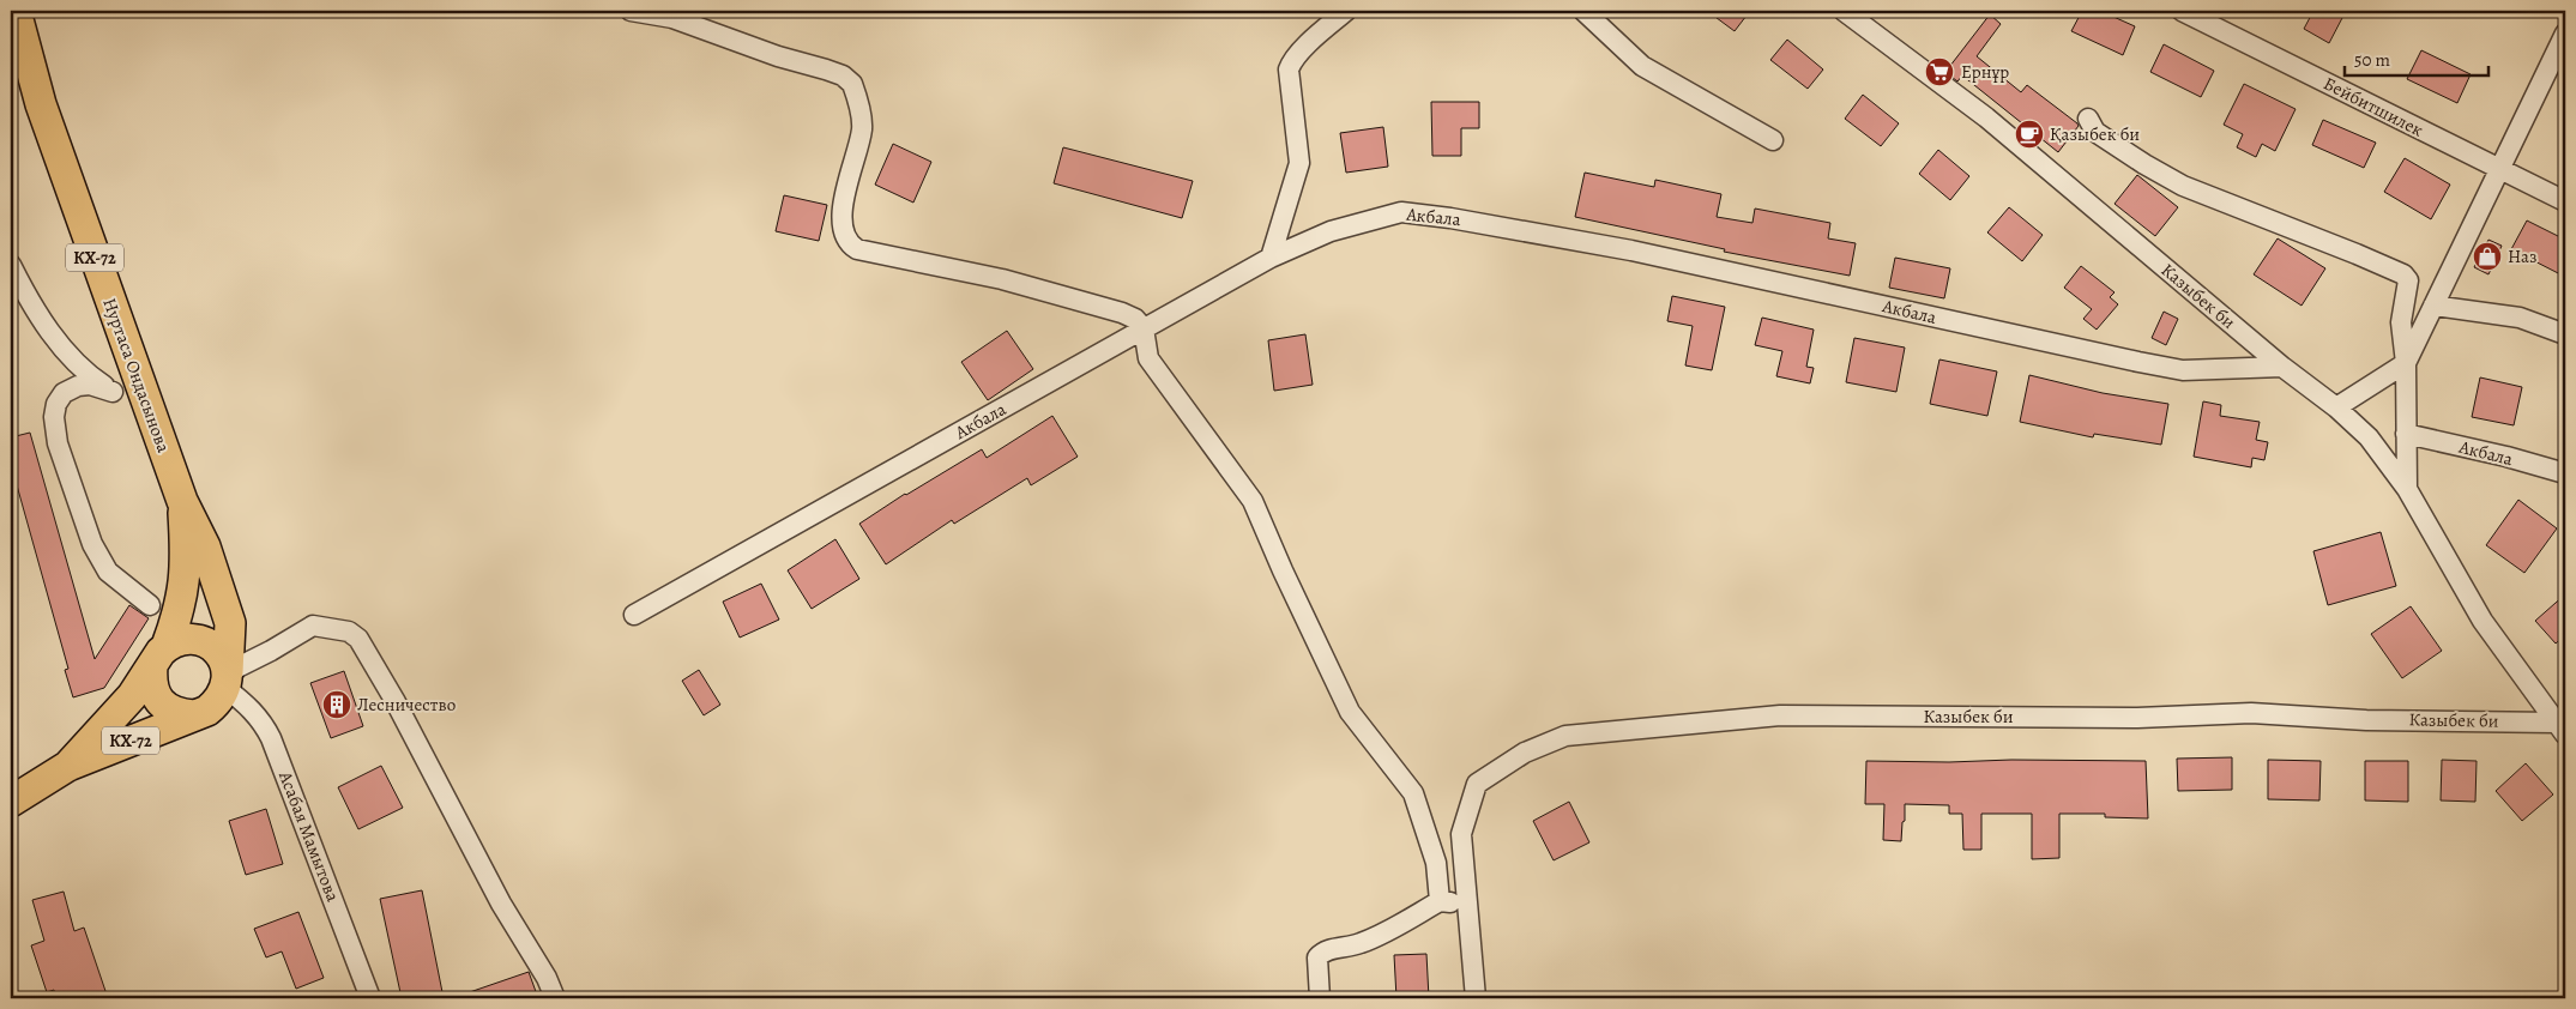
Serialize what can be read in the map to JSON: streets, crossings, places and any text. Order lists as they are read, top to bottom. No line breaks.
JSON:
{"streets":{"main road":["КХ-72","Нуртаса Ондасынова"],"street":["Бейбитшилек","Акбала","Казыбек би","Асабая Мамытова"]},"crossings":[["Акбала","Казыбек би"],["КХ-72","Нуртаса Ондасынова"],["КХ-72","Асабая Мамытова"],["Нуртаса Ондасынова","Асабая Мамытова"]],"places":{"supermarket":["Ернұр"],"cafe":["Қазыбек би"],"shop":["Наз"],"building":["Лесничество"]},"scale_bar":"50 m"}
